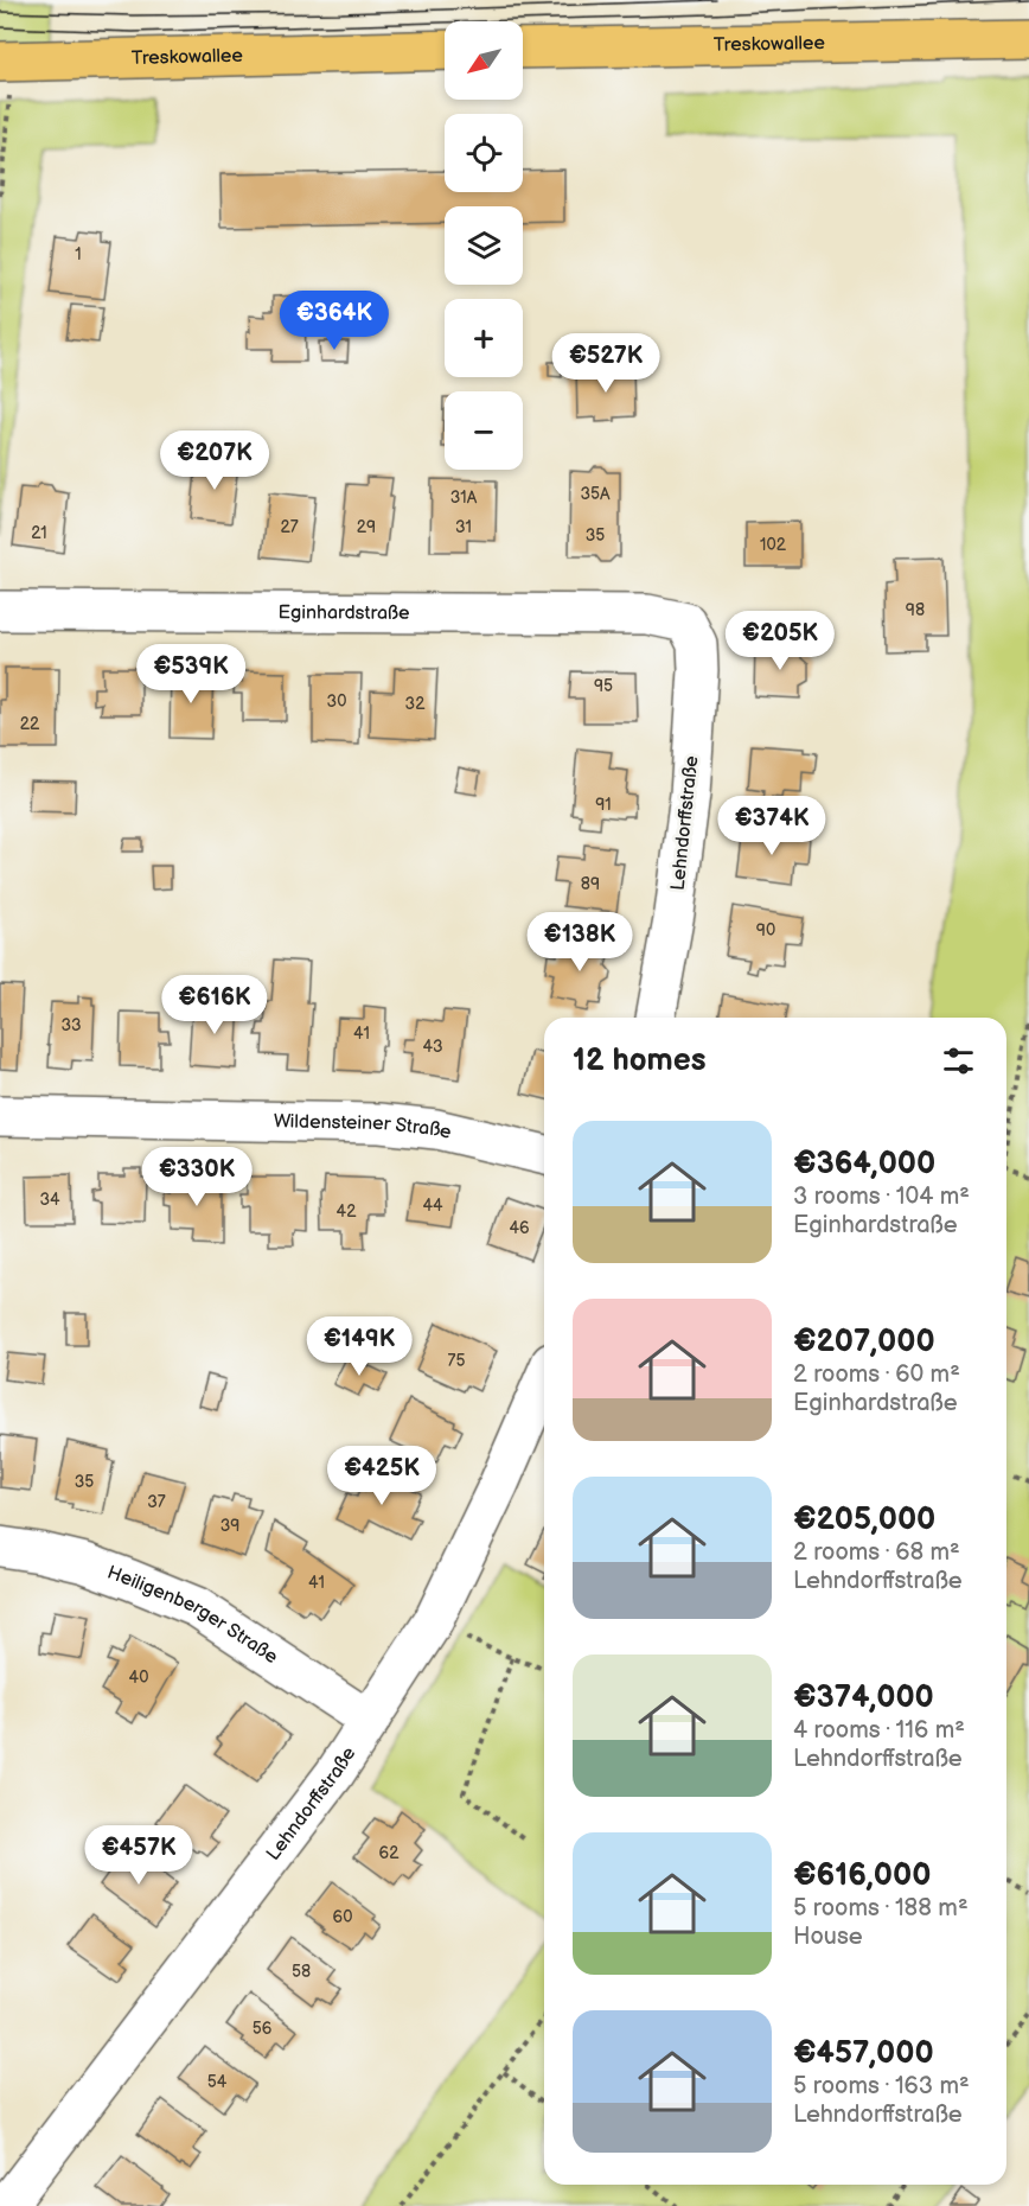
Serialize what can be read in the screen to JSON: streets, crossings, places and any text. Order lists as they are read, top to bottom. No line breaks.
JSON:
{"streets":{"main road":["Treskowallee"],"street":["Eginhardstraße","Lehndorffstraße","Wildensteiner Straße","Heiligenberger Straße"]},"crossings":[["Eginhardstraße","Lehndorffstraße"],["Lehndorffstraße","Heiligenberger Straße"]],"house_numbers":["1","35A","31A","27","29","31","21","35","102","98","95","30","32","22","91","89","90","33","41","43","34","44","42","46","75","35","37","39","41","40","62","60","58","56","54"],"north":"bottom left","page":{"map_buttons":["+","−"],"price":["€364K","€527K","€207K","€205K","€539K","€374K","€138K","€616K","€330K","€149K","€425K","€457K"],"heading":"12 homes","list":[{"name":"€364,000","note":"3 rooms · 104 m² · Eginhardstraße"},{"name":"€207,000","note":"2 rooms · 60 m² · Eginhardstraße"},{"name":"€205,000","note":"2 rooms · 68 m² · Lehndorffstraße"},{"name":"€374,000","note":"4 rooms · 116 m² · Lehndorffstraße"},{"name":"€616,000","note":"5 rooms · 188 m² · House"},{"name":"€457,000","note":"5 rooms · 163 m² · Lehndorffstraße"}]}}
